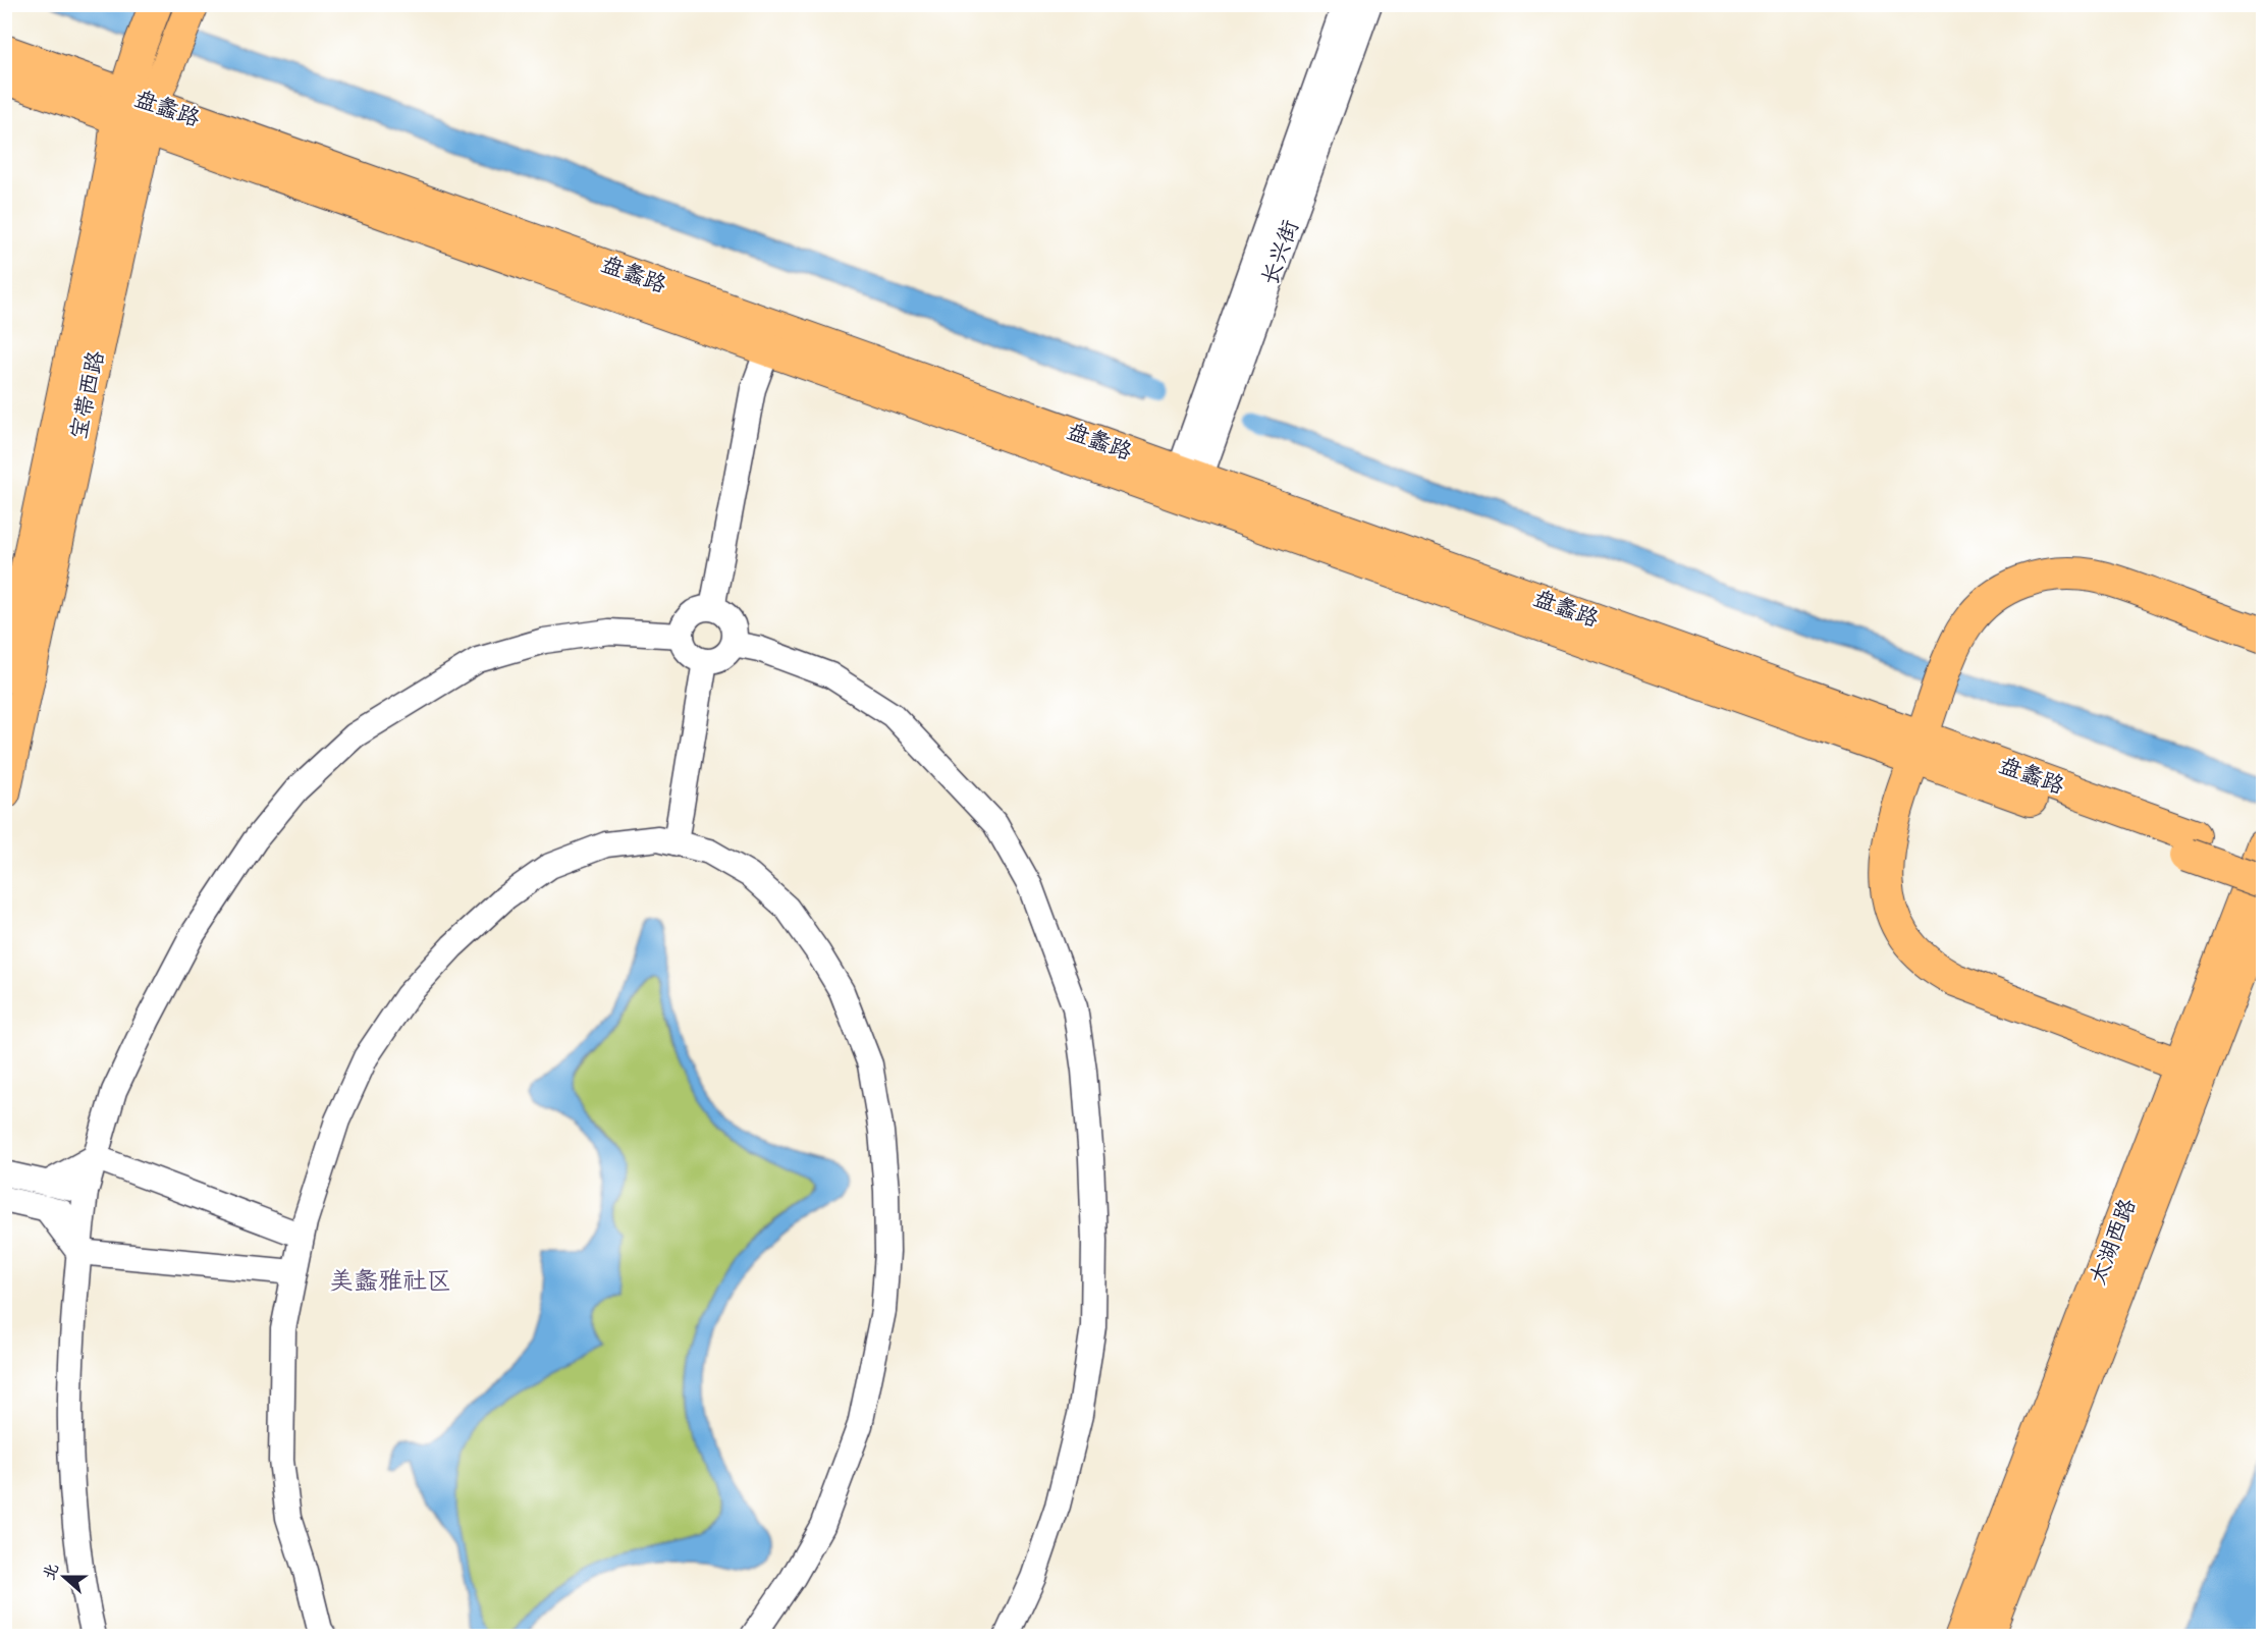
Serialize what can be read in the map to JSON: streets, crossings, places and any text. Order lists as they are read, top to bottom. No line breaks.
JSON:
{"streets":{"main road":["盘蠡路","宝带西路","太湖西路"],"street":["长兴街"]},"crossings":[["盘蠡路","长兴街"],["盘蠡路","宝带西路"]],"districts":["美蠡雅社区"],"north":"left"}
